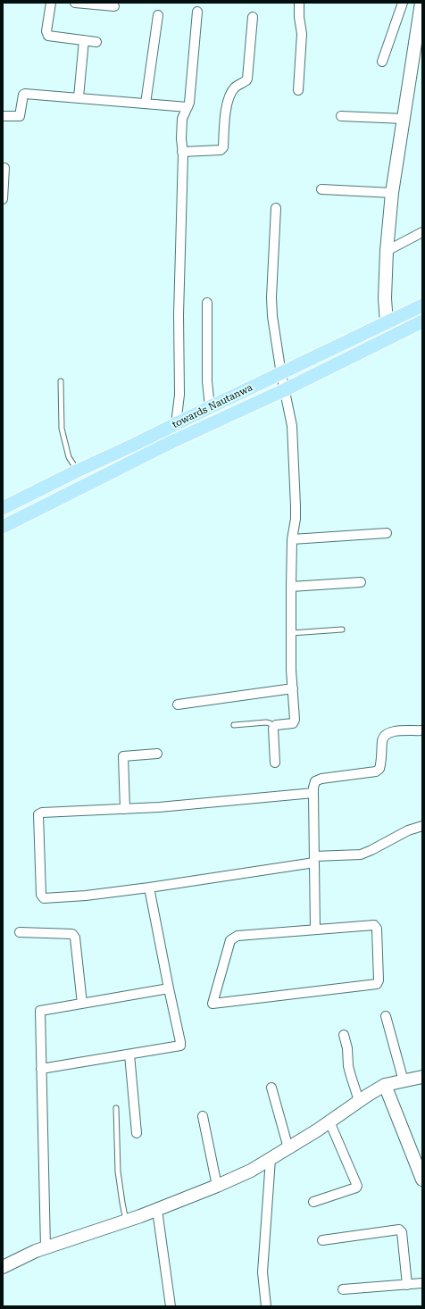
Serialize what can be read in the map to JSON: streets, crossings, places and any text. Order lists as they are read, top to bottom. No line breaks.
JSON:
{"streets":{"main road":["towards Nautanwa"]}}
